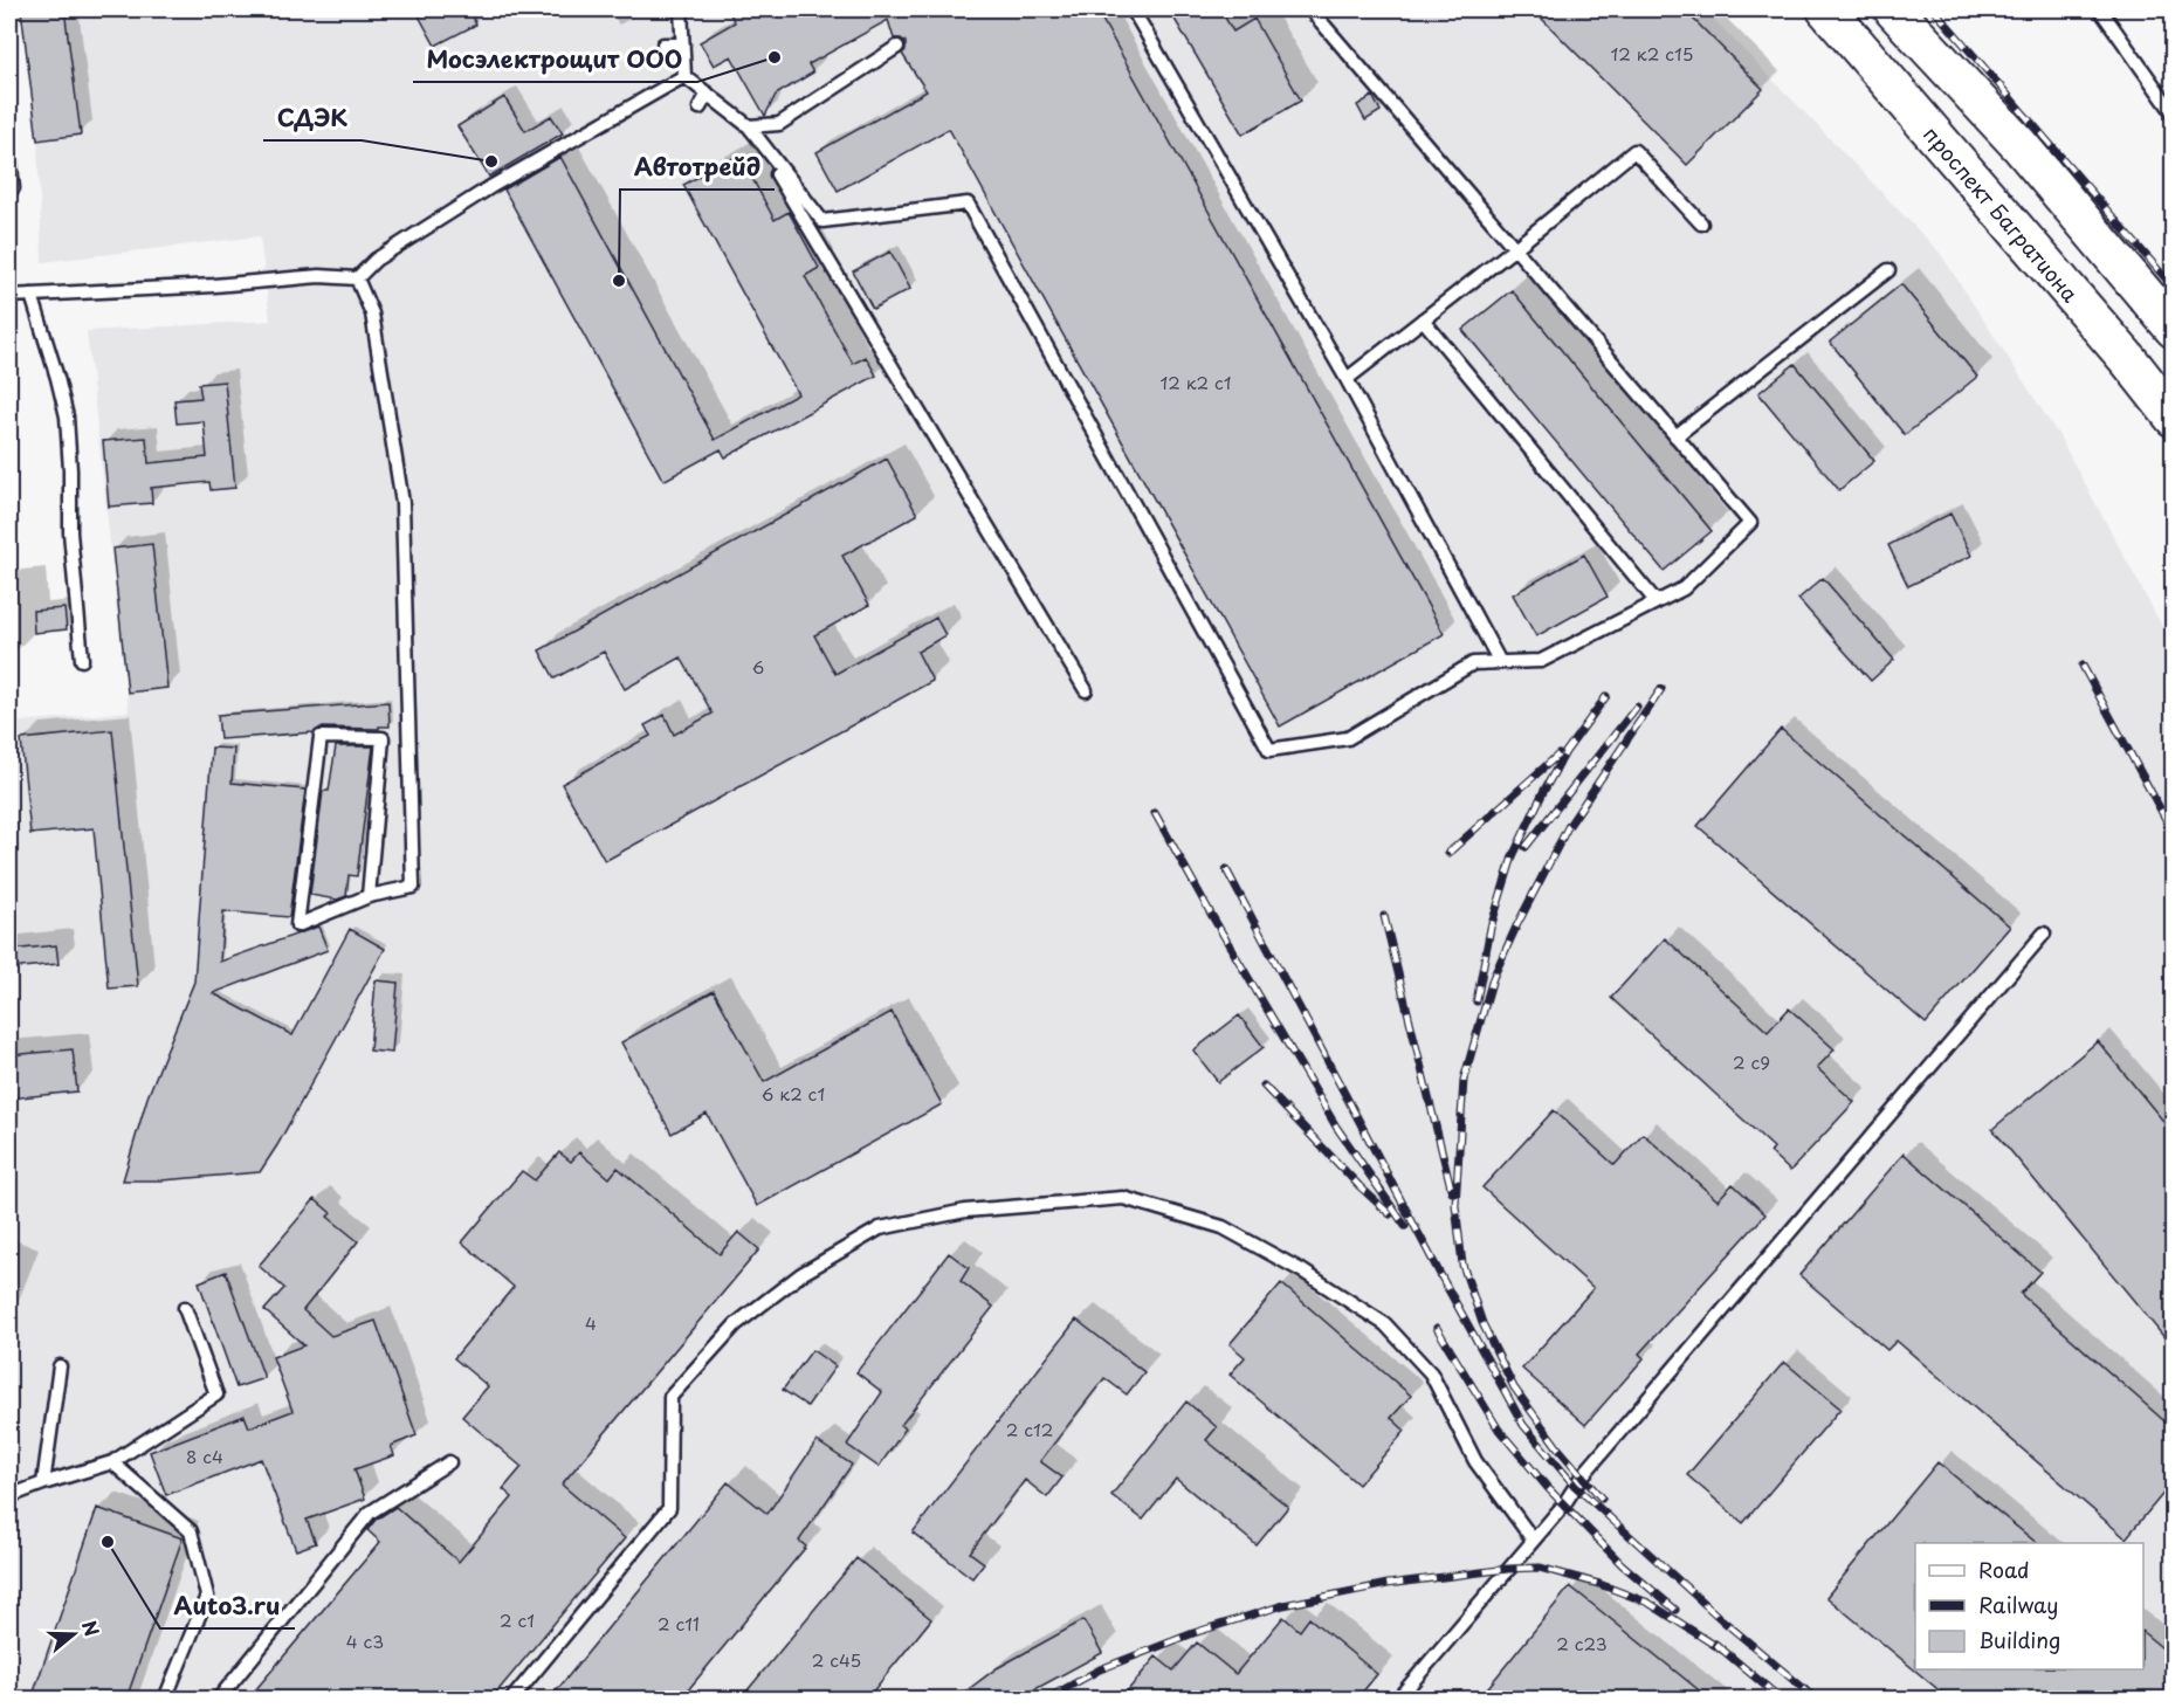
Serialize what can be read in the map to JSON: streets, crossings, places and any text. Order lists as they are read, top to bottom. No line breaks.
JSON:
{"streets":{"main road":["проспект Багратиона"]},"places":["Мосэлектрощит ООО","СДЭК","Автотрейд","Auto3.ru"],"house_numbers":["12 к2 с15","12 к2 с1","6","2 с9","6 к2 с1","4","2 с12","8 с4","2 с1","2 с11","4 с3","2 с23","2 с45"],"legend":["Road","Railway","Building"],"north":"right"}
